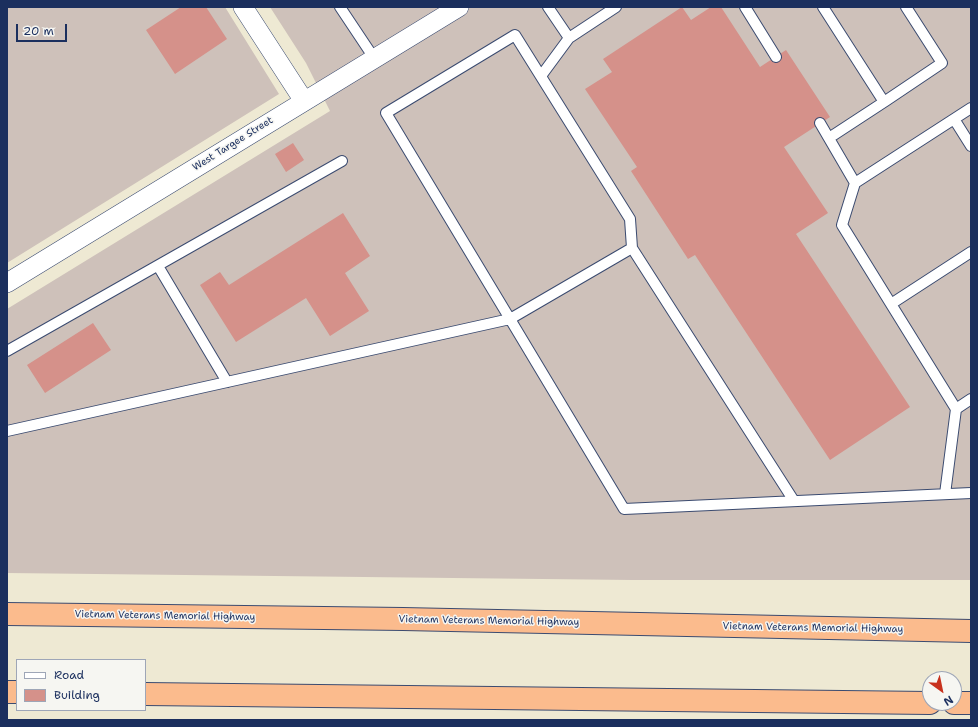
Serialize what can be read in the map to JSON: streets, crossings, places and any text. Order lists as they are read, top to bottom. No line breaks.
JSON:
{"streets":{"highway":["Vietnam Veterans Memorial Highway"],"street":["West Targee Street"]},"legend":["Road","Building"],"scale_bar":"20 m","north":"bottom right"}
